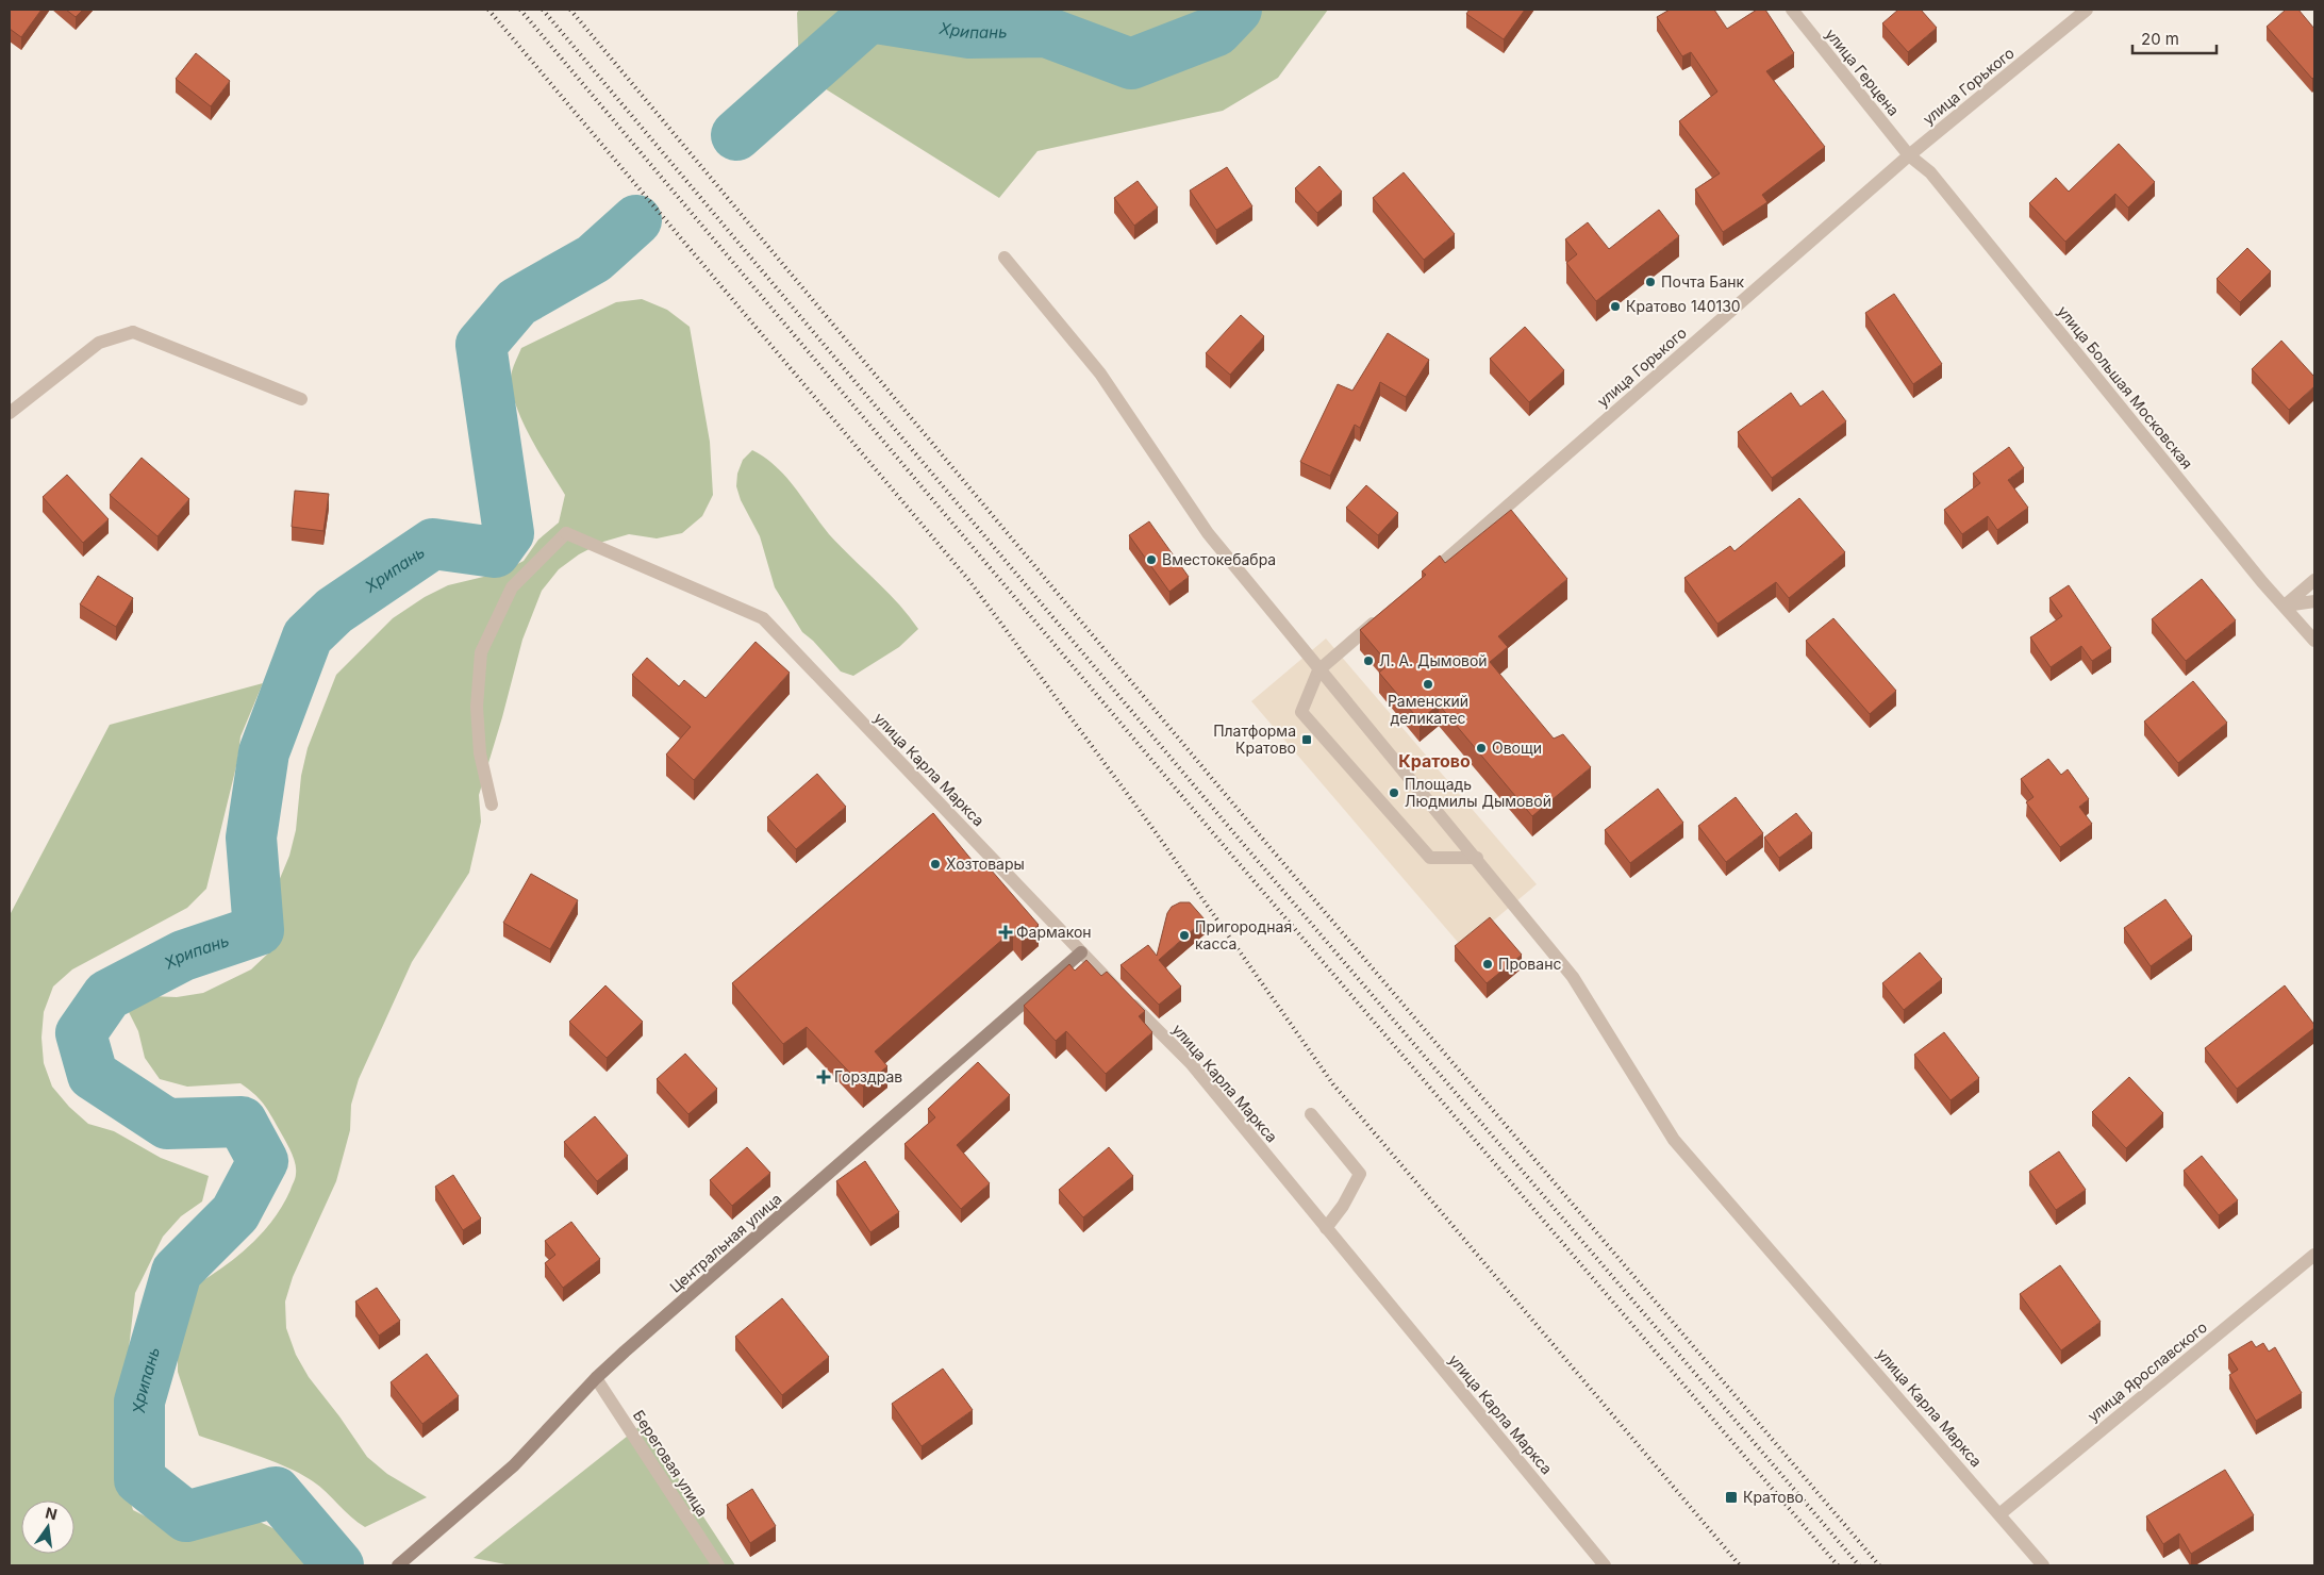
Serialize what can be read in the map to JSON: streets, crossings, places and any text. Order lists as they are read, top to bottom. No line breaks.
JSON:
{"streets":{"street":["улица Герцена","улица Горького","улица Большая Московская","улица Карла Маркса","Центральная улица","улица Ярославского","Береговая улица"]},"crossings":[["улица Герцена","улица Горького"],["улица Герцена","улица Большая Московская"],["улица Горького","улица Большая Московская"],["улица Карла Маркса","Центральная улица"],["улица Карла Маркса","улица Ярославского"],["Центральная улица","Береговая улица"]],"districts":["Кратово"],"water":["Хрипань"],"places":{"other":["Почта Банк","Кратово 140130","Вместокебабра","Л. А. Дымовой","Раменский деликатес","Овощи","Площадь Людмилы Дымовой","Хозтовары","Пригородная касса","Прованс"],"transit":["Платформа Кратово","Кратово"],"health":["Фармакон","Горздрав"]},"scale_bar":"20 m","north":"top"}
